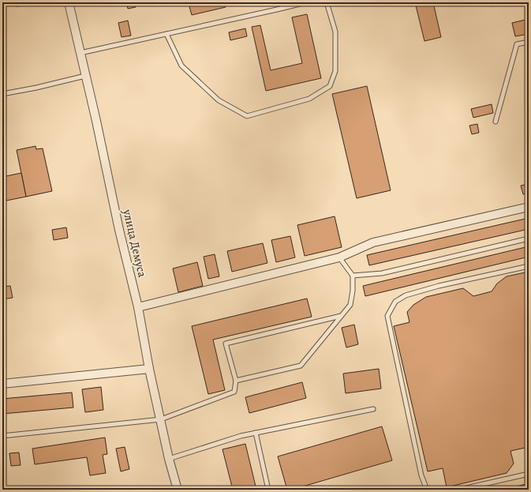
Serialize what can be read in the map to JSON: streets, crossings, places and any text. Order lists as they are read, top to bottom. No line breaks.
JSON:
{"streets":{"street":["улица Демуса"]}}
